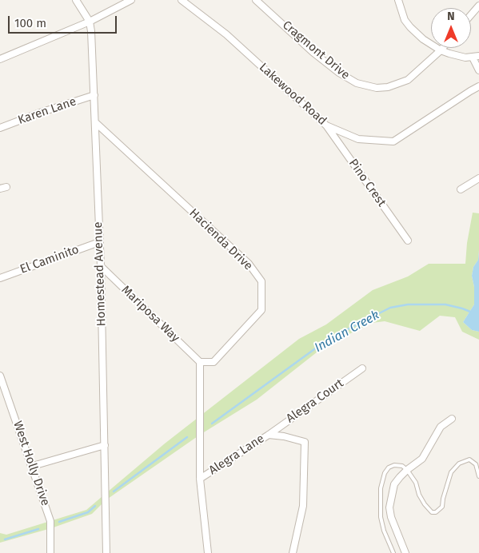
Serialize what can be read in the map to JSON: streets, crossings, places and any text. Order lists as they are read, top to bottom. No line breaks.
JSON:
{"streets":{"street":["Cragmont Drive","Lakewood Road","Karen Lane","Pino Crest","Hacienda Drive","El Caminito","Homestead Avenue","Mariposa Way","Alegra Court","Alegra Lane","West Holly Drive"]},"crossings":[["Lakewood Road","Pino Crest"],["Karen Lane","Homestead Avenue"],["Hacienda Drive","Homestead Avenue"],["Hacienda Drive","Mariposa Way"],["El Caminito","Homestead Avenue"],["Homestead Avenue","Mariposa Way"],["Alegra Court","Alegra Lane"]],"water":["Indian Creek"],"scale_bar":"100 m","north":"top"}
